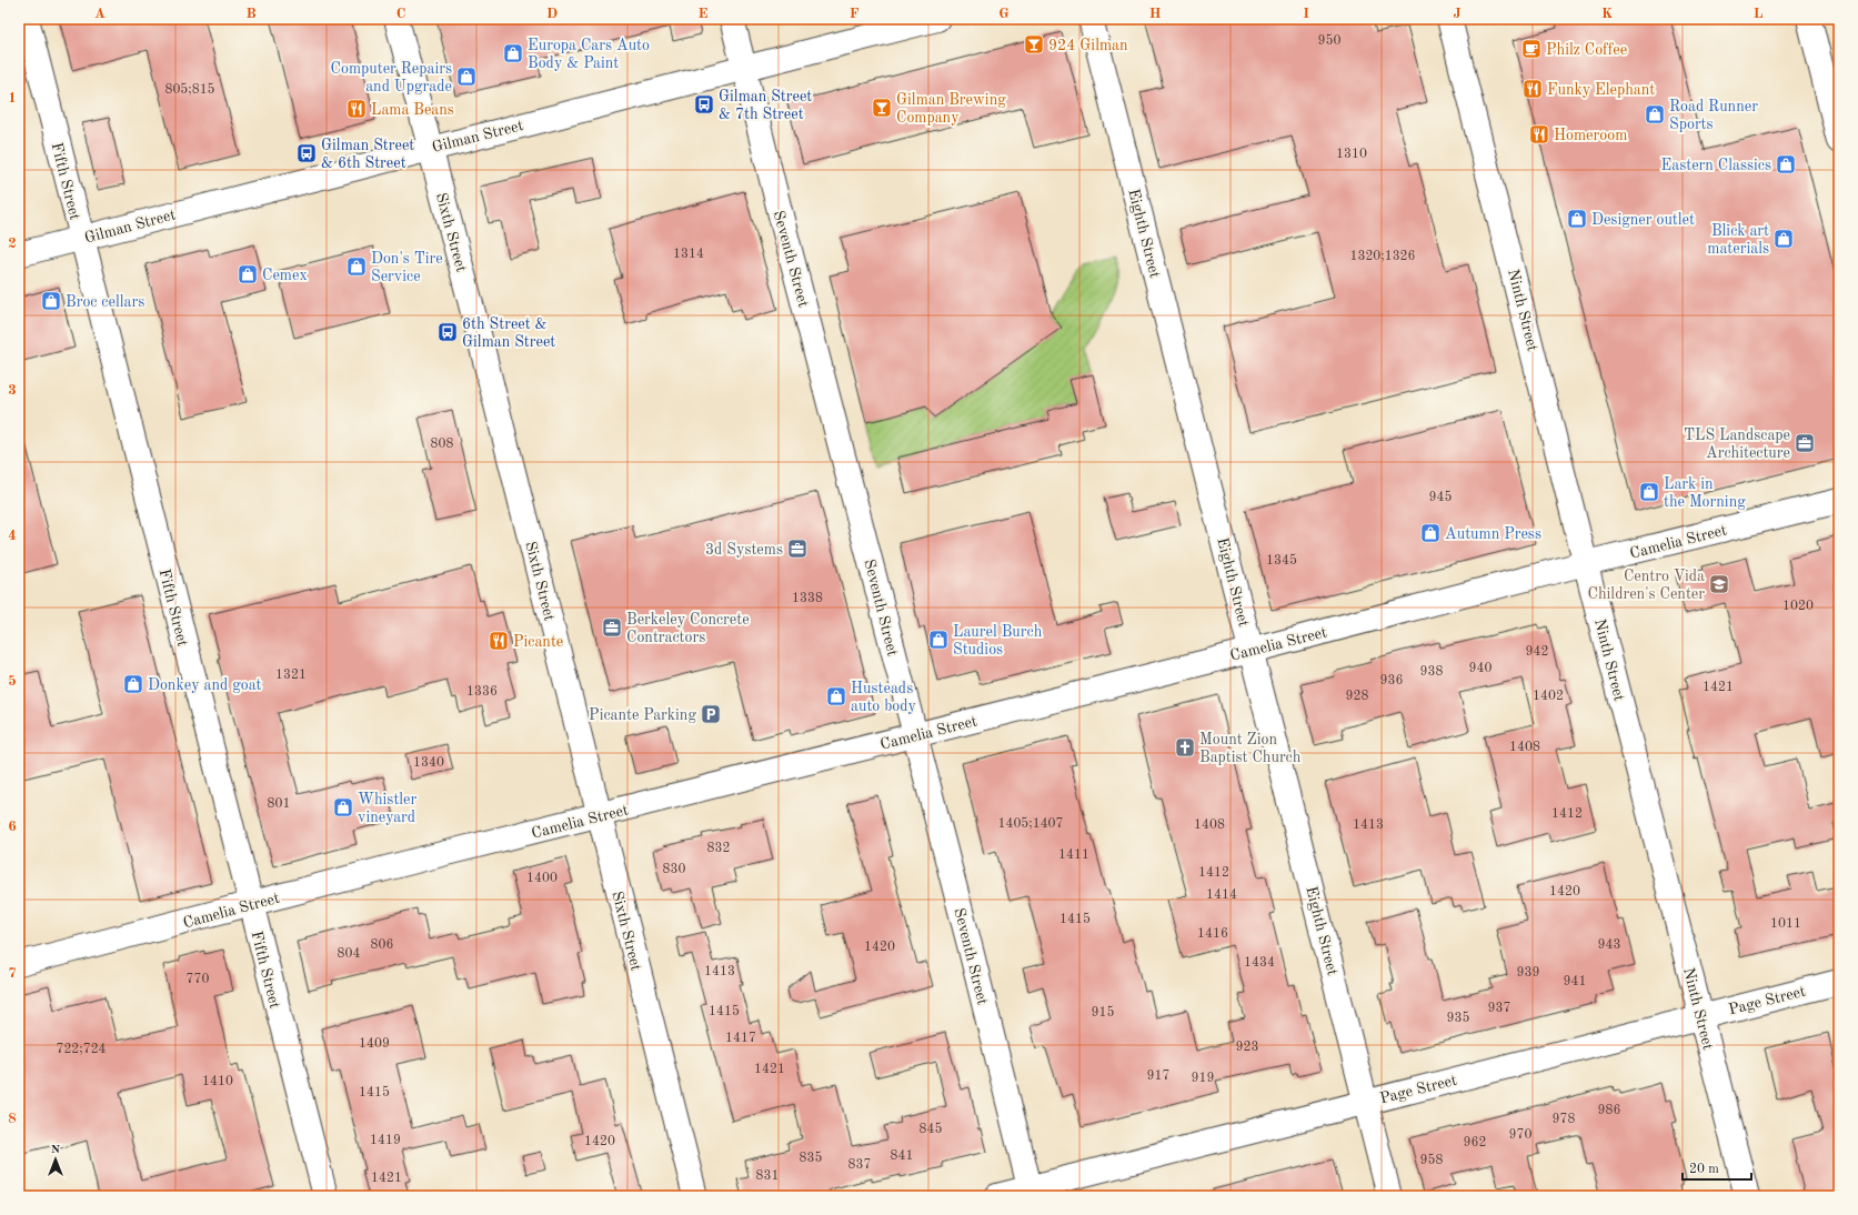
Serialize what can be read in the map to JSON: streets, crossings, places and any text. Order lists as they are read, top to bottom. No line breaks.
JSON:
{"streets":{"street":["Gilman Street","Fifth Street","Sixth Street","Eighth Street","Seventh Street","Ninth Street","Camelia Street","Page Street"]},"crossings":[["Gilman Street","Fifth Street"],["Gilman Street","Sixth Street"],["Gilman Street","Seventh Street"],["Fifth Street","Camelia Street"],["Sixth Street","Camelia Street"],["Eighth Street","Camelia Street"],["Eighth Street","Page Street"],["Seventh Street","Camelia Street"],["Seventh Street","Page Street"],["Ninth Street","Camelia Street"],["Ninth Street","Page Street"]],"places":{"bar":["924 Gilman","Gilman Brewing Company"],"cafe":["Philz Coffee"],"shop":["Europa Cars Auto Body & Paint","Computer Repairs and Upgrade","Road Runner Sports","Eastern Classics","Designer outlet","Blick art materials","Don's Tire Service","Cemex","Broc cellars","Lark in the Morning","Autumn Press","Laurel Burch Studios","Donkey and goat","Husteads auto body","Whistler vineyard"],"restaurant":["Funky Elephant","Lama Beans","Homeroom","Picante"],"bus stop":["Gilman Street & 7th Street","Gilman Street & 6th Street","6th Street & Gilman Street"],"office":["TLS Landscape Architecture","3d Systems","Berkeley Concrete Contractors"],"school or university":["Centro Vida Children's Center"],"parking":["Picante Parking"],"church":["Mount Zion Baptist Church"]},"house_numbers":["950","805;815","1310","1314","1320;1326","808","945","1345","1338","1020","942","940","938","1321","936","1421","1336","928","1402","1408","1340","801","1412","1405;1407","1408","1413","832","1411","830","1412","1400","1420","1414","1415","1011","1416","806","943","1420","804","1434","1413","939","770","941","937","1415","915","935","1417","1409","923","722;724","1421","917","919","1410","1415","986","978","845","970","1419","1420","962","841","835","958","837","831","1421"],"scale_bar":"20 m","north":"top","grid":{"columns":["A","B","C","D","E","F","G","H","I","J","K","L"],"rows":["1","2","3","4","5","6","7","8"]}}
